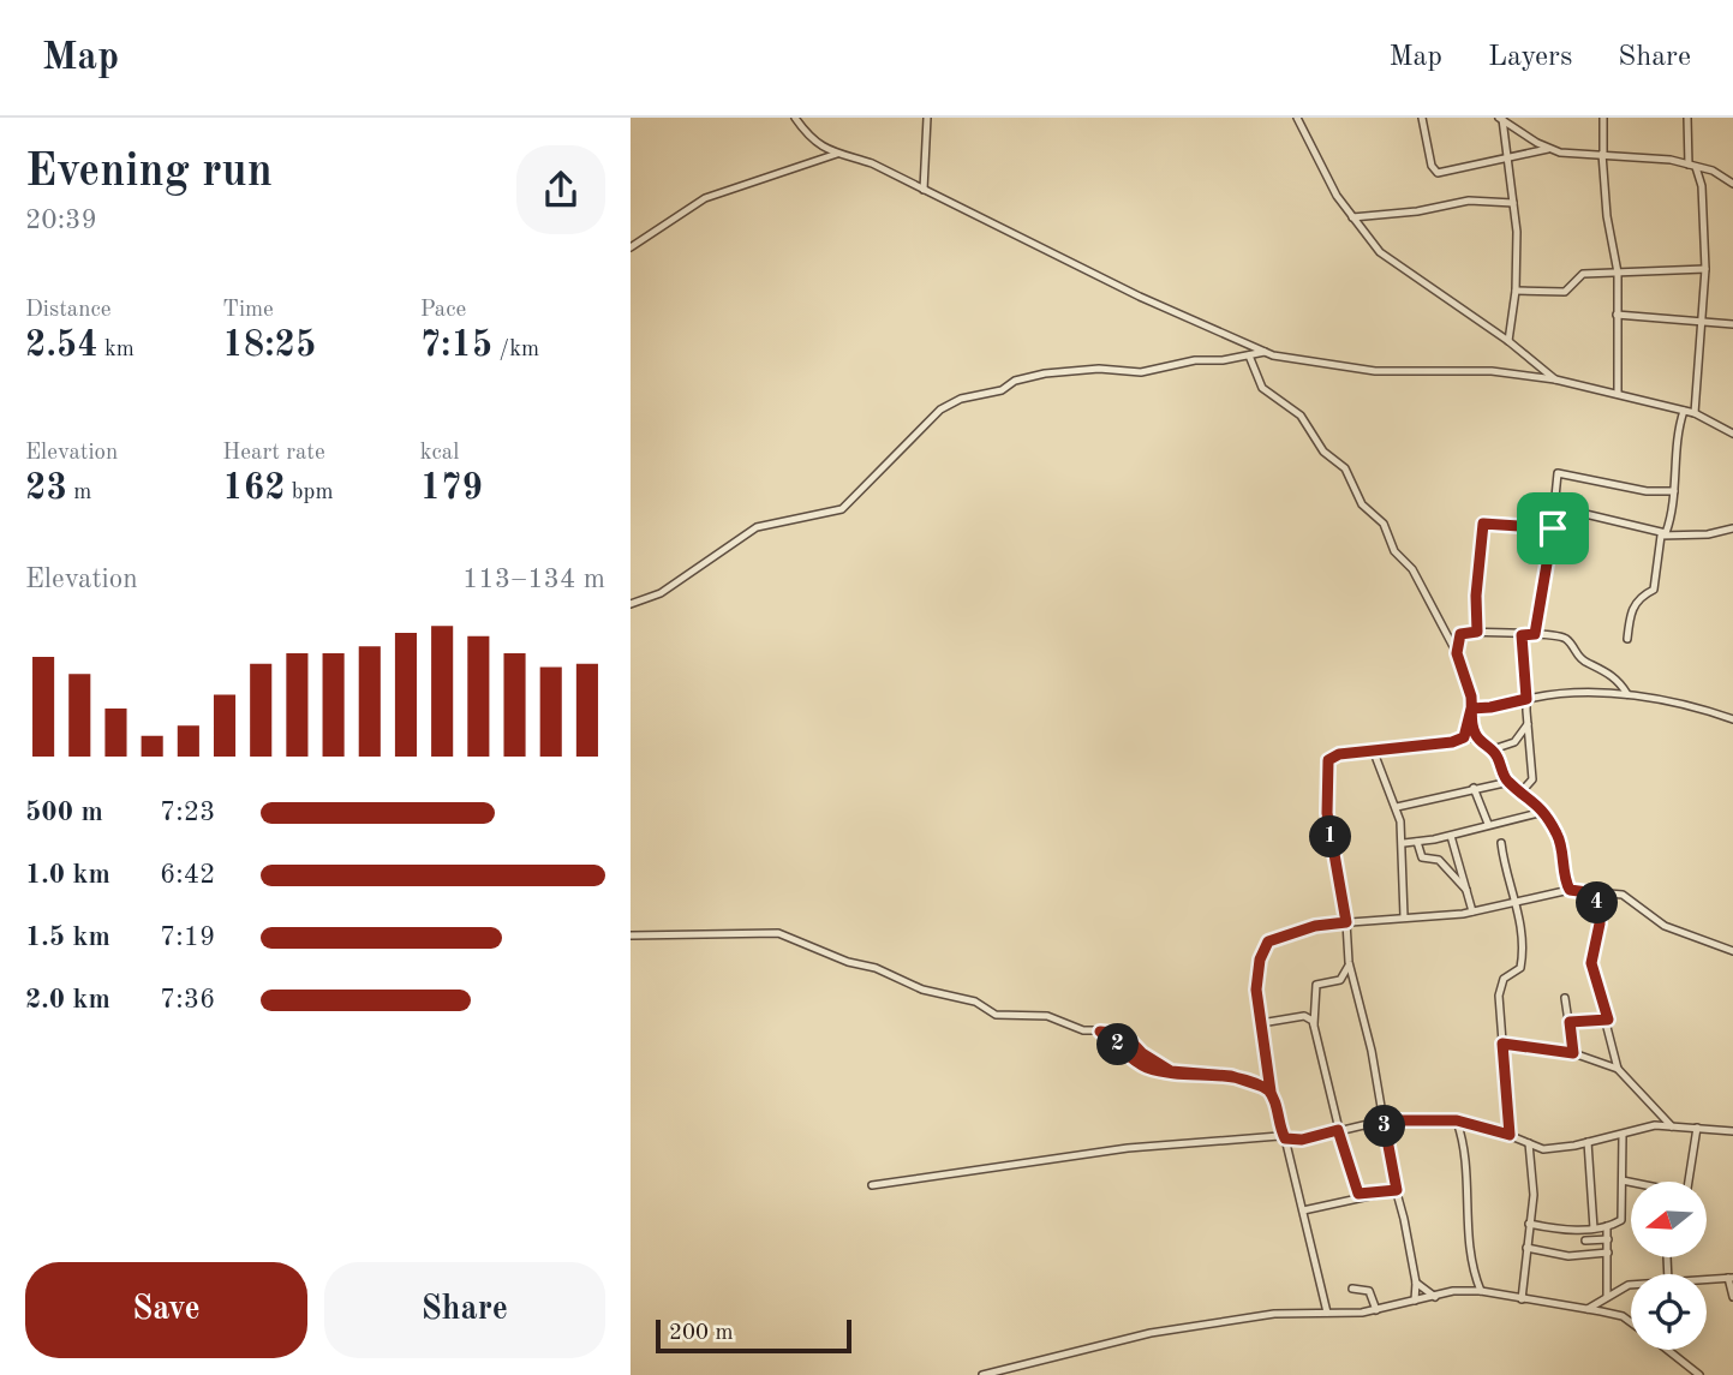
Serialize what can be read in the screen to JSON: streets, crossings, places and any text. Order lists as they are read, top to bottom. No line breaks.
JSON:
{"scale_bar":"200 m","north":"left","page":{"header":"Map","nav":["Map","Layers","Share"],"heading":["Evening run","20:39"],"stats":[["Distance","2.54 km"],["Time","18:25"],["Pace","7:15 /km"],["Elevation","23 m"],["Heart rate","162 bpm"],["kcal","179"]],"chart":["Elevation","113–134 m"],"list":[{"name":"500 m","note":"7:23"},{"name":"1.0 km","note":"6:42"},{"name":"1.5 km","note":"7:19"},{"name":"2.0 km","note":"7:36"}],"pins":["1","4","2","3"],"buttons":["Save","Share"],"scale":"200 m"}}
